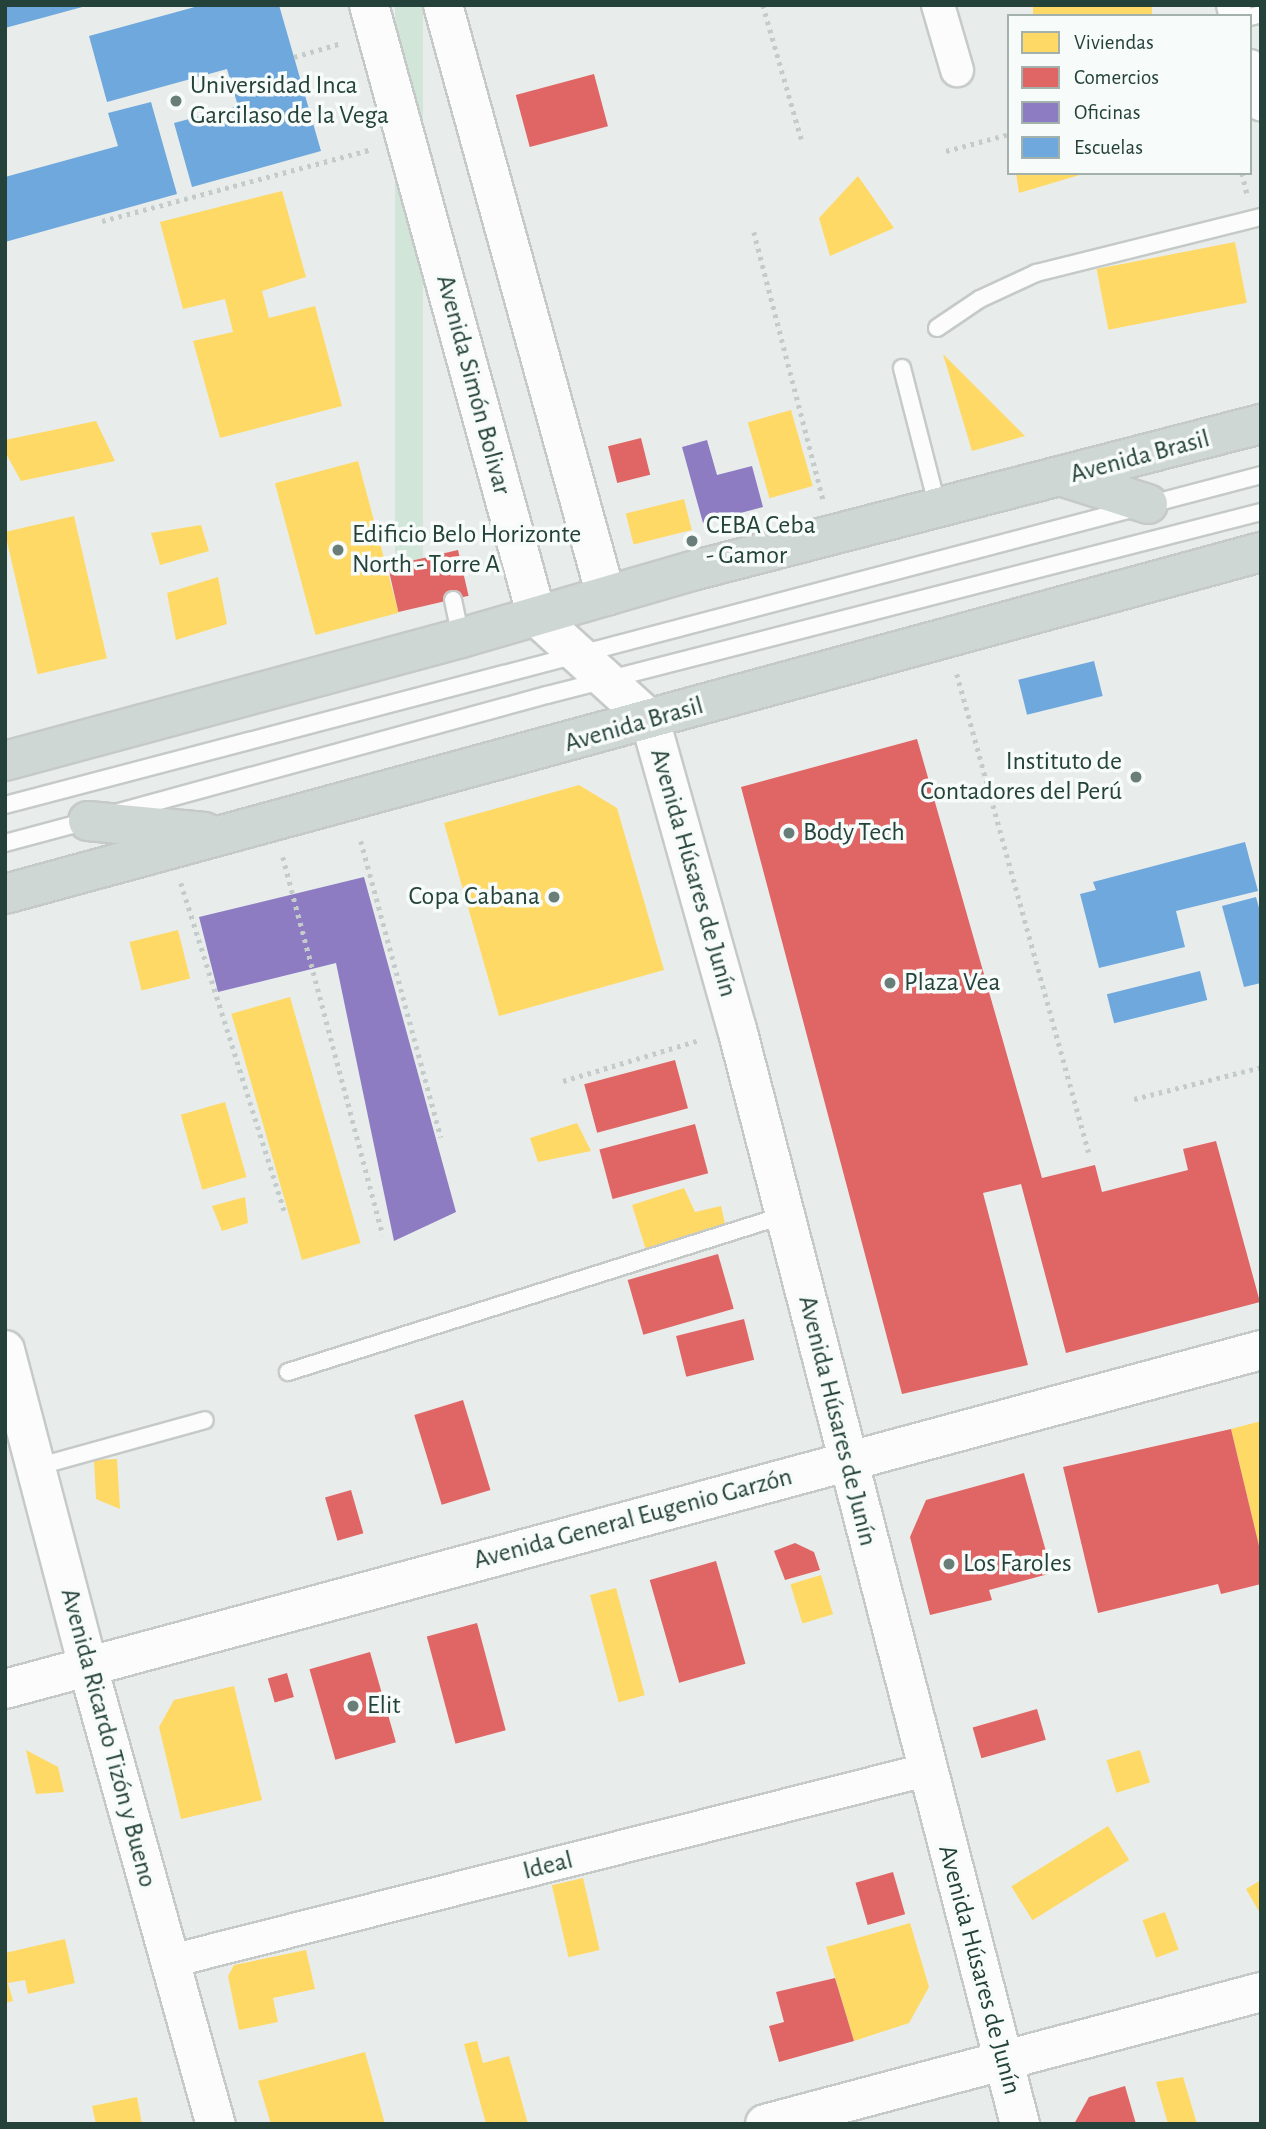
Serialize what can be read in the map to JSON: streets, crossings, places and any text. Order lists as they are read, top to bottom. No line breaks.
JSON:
{"streets":{"main road":["Avenida Brasil"],"street":["Avenida Simón Bolivar","Avenida Húsares de Junín","Avenida General Eugenio Garzón","Avenida Ricardo Tizón y Bueno","Ideal"]},"crossings":[["Avenida Simón Bolivar","Avenida Brasil"],["Avenida Brasil","Avenida Húsares de Junín"],["Avenida Húsares de Junín","Avenida General Eugenio Garzón"],["Avenida Húsares de Junín","Ideal"],["Avenida General Eugenio Garzón","Avenida Ricardo Tizón y Bueno"],["Avenida Ricardo Tizón y Bueno","Ideal"]],"places":["Universidad Inca Garcilaso de la Vega","CEBA Ceba - Gamor","Edificio Belo Horizonte North - Torre A","Instituto de Contadores del Perú","Body Tech","Copa Cabana","Plaza Vea","Los Faroles","Elit"],"legend":["Viviendas","Comercios","Oficinas","Escuelas"]}
